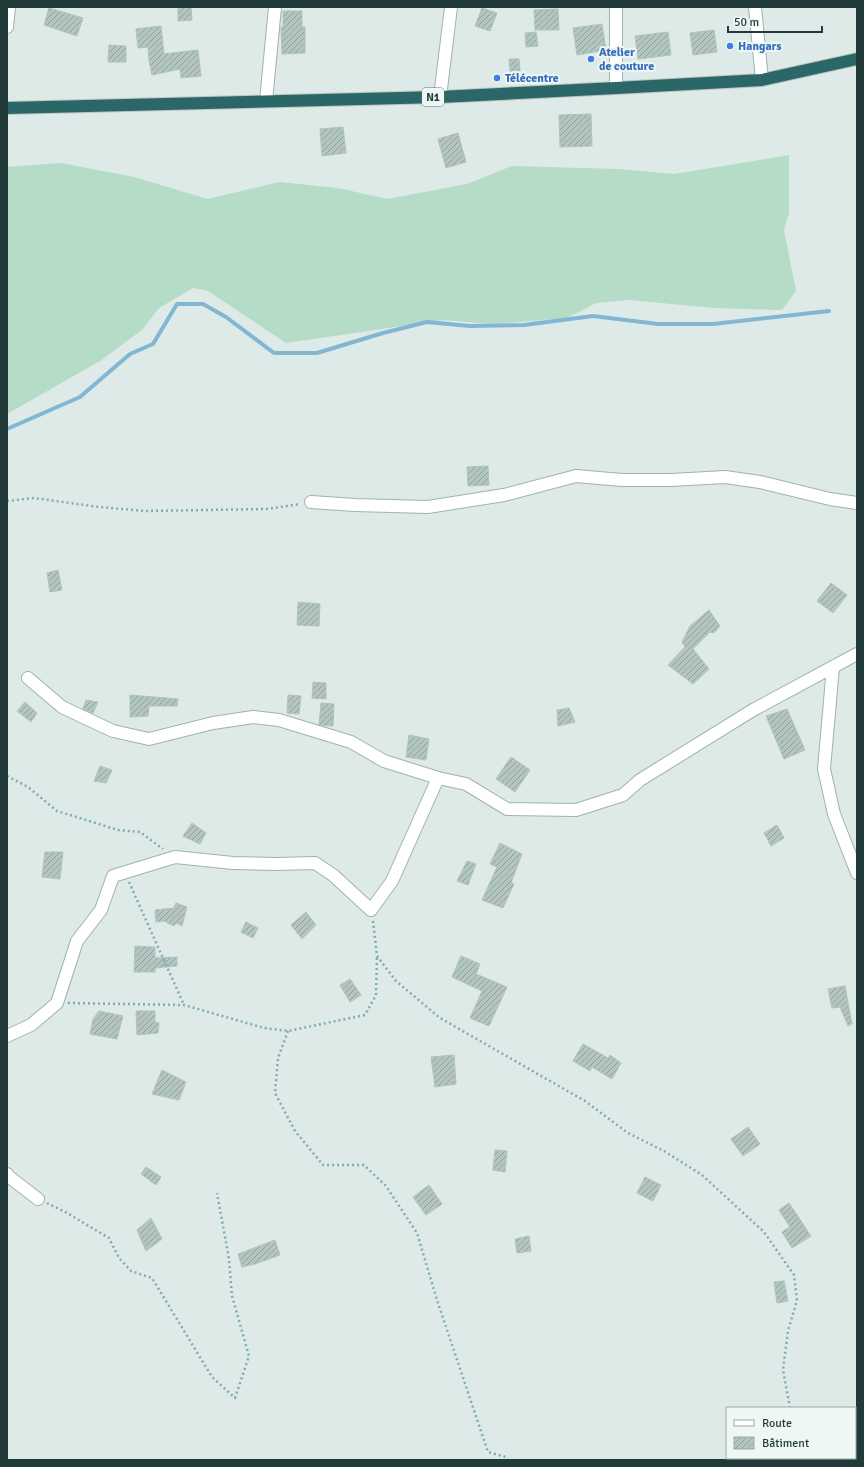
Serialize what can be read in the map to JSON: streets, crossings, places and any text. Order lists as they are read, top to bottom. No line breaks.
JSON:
{"streets":{"highway":["N1"]},"places":["Hangars","Atelier de couture","Télécentre"],"legend":["Route","Bâtiment"],"scale_bar":"50 m"}
